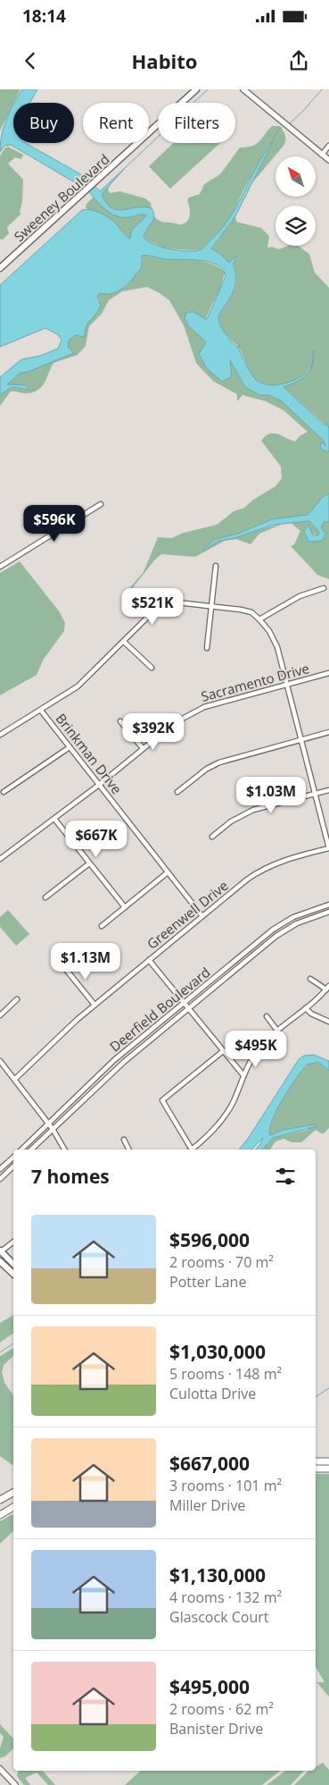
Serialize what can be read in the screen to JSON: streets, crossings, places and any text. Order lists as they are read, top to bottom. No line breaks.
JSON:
{"streets":{"main road":["Sweeney Boulevard"],"street":["Sacramento Drive","Brinkman Drive","Greenwell Drive","Deerfield Boulevard"]},"crossings":[["Sacramento Drive","Brinkman Drive"],["Brinkman Drive","Greenwell Drive"]],"north":"top left","page":{"status":"18:14","header":"Habito","chip":["Buy","Rent","Filters"],"price":["$596K","$521K","$392K","$1.03M","$667K","$1.13M","$495K"],"heading":"7 homes","list":[{"name":"$596,000","note":"2 rooms · 70 m² · Potter Lane"},{"name":"$1,030,000","note":"5 rooms · 148 m² · Culotta Drive"},{"name":"$667,000","note":"3 rooms · 101 m² · Miller Drive"},{"name":"$1,130,000","note":"4 rooms · 132 m² · Glascock Court"},{"name":"$495,000","note":"2 rooms · 62 m² · Banister Drive"}]}}
